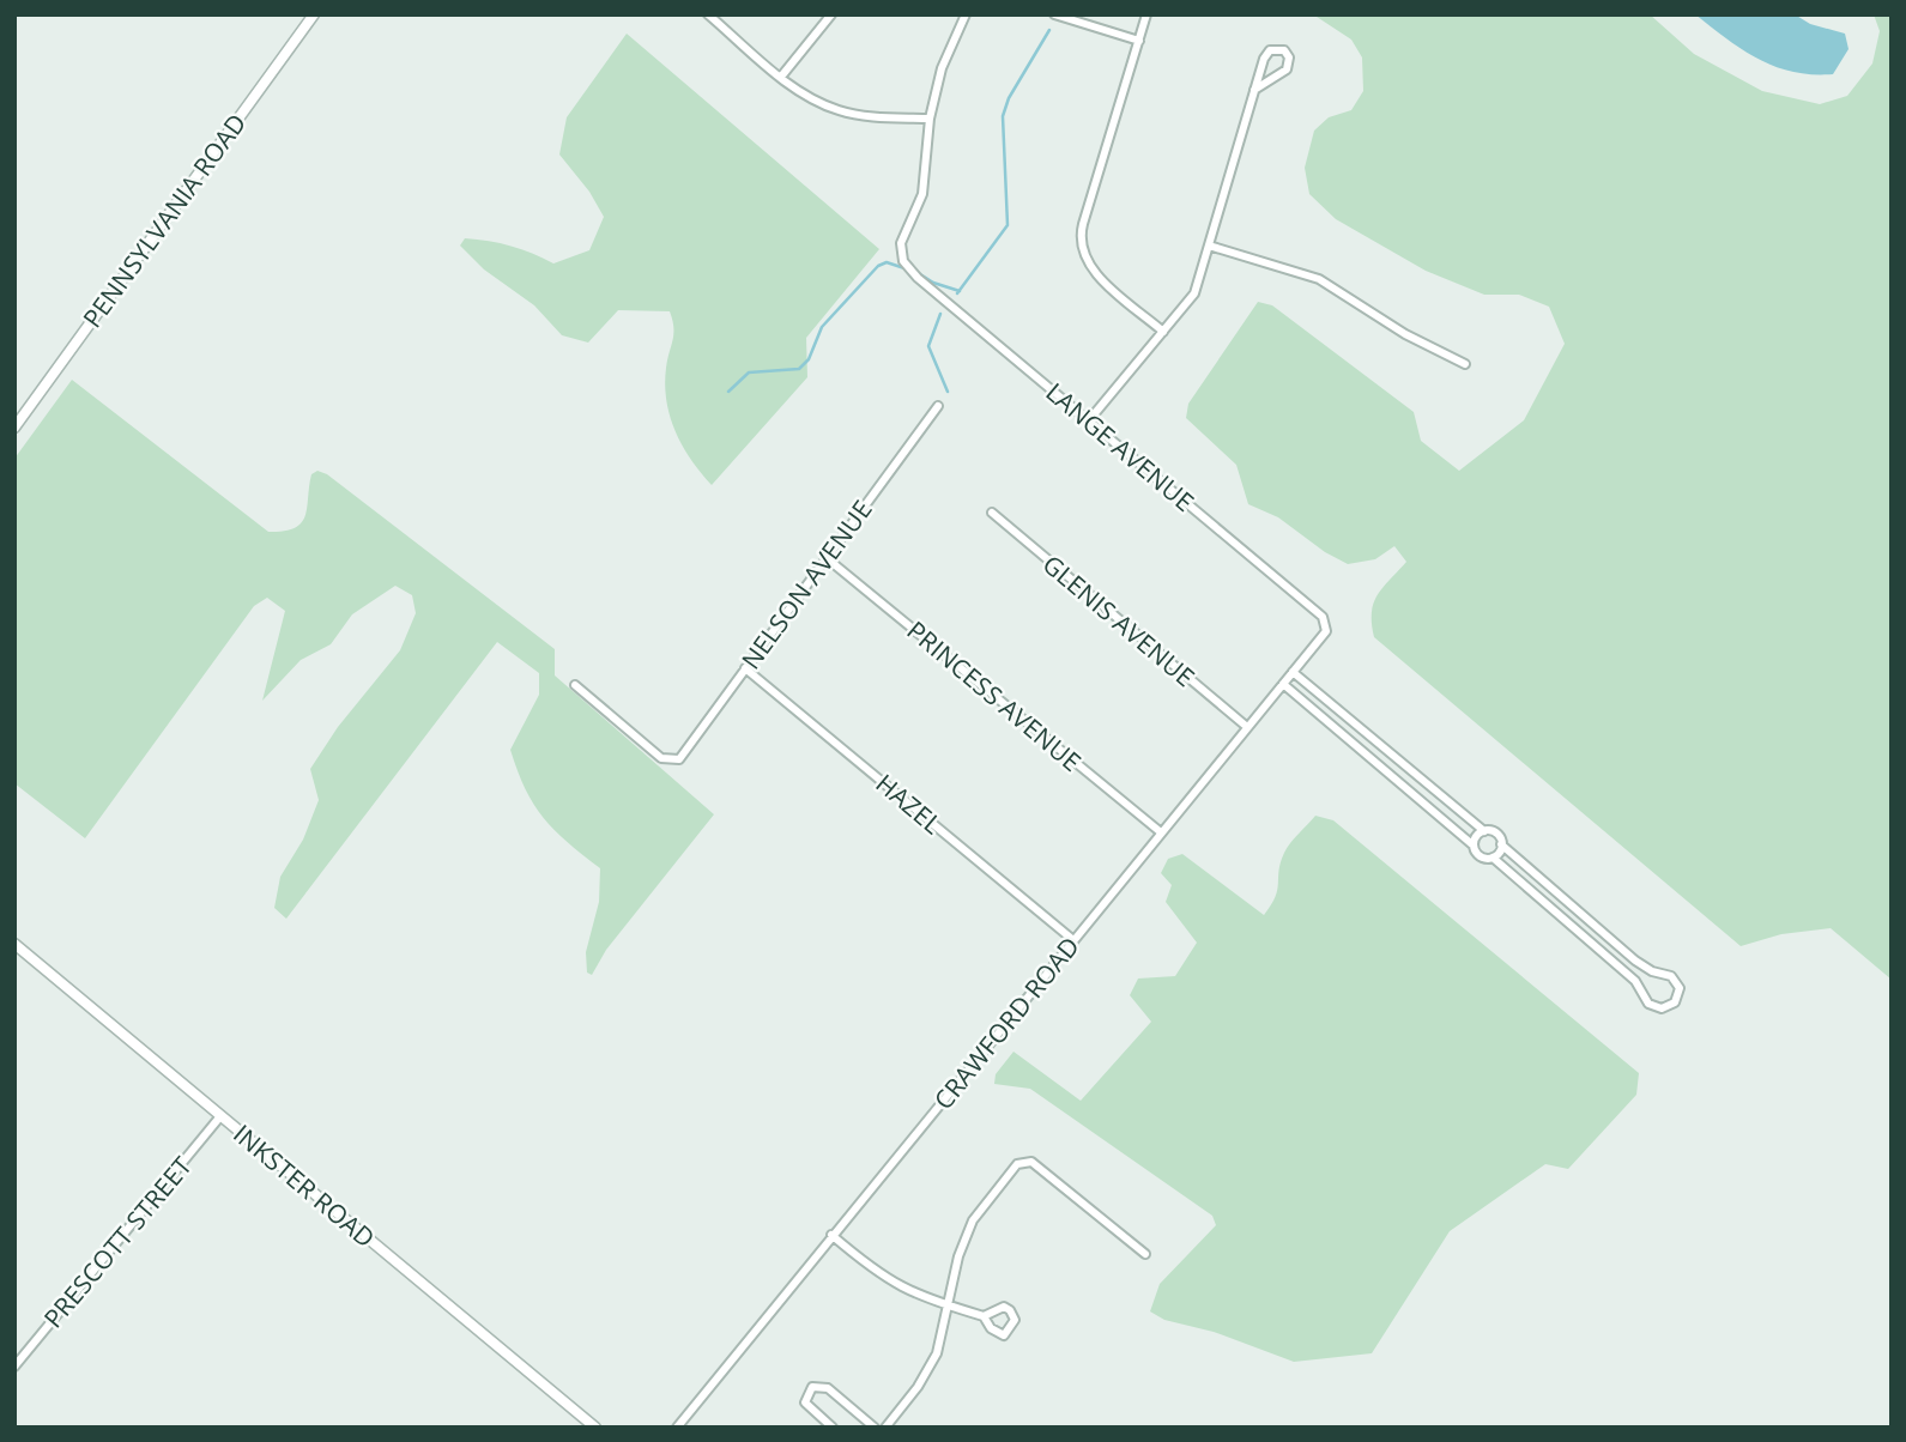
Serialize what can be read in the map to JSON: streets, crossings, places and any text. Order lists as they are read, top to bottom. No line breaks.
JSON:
{"streets":{"street":["PENNSYLVANIA ROAD","LANGE AVENUE","NELSON AVENUE","GLENIS AVENUE","PRINCESS AVENUE","HAZEL","CRAWFORD ROAD","INKSTER ROAD","PRESCOTT STREET"]},"crossings":[["LANGE AVENUE","CRAWFORD ROAD"],["NELSON AVENUE","PRINCESS AVENUE"],["NELSON AVENUE","HAZEL"],["GLENIS AVENUE","CRAWFORD ROAD"],["PRINCESS AVENUE","CRAWFORD ROAD"],["HAZEL","CRAWFORD ROAD"],["INKSTER ROAD","PRESCOTT STREET"]]}
